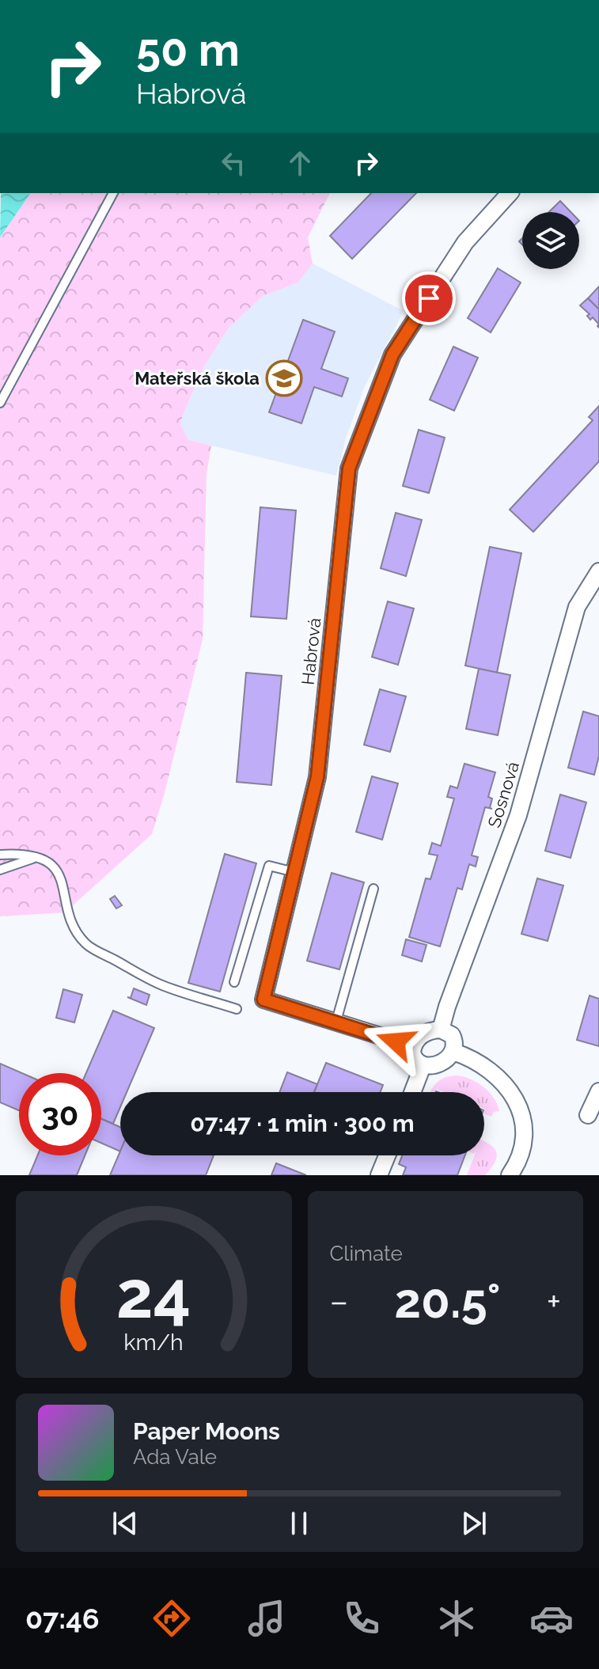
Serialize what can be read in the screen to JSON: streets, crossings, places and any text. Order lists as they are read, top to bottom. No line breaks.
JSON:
{"streets":{"street":["Habrová","Sosnová"]},"crossings":[["Habrová","Sosnová"]],"places":{"school or university":["Mateřská škola"]},"page":{"turn":["50 m","Habrová"],"limit":"30","trip":"07:47 · 1 min · 300 m","tile":"Climate","heat":["−","20.5°","+"],"song":["Paper Moons","Ada Vale"],"tabs":"07:46","gauge":["24","km/h"]}}
